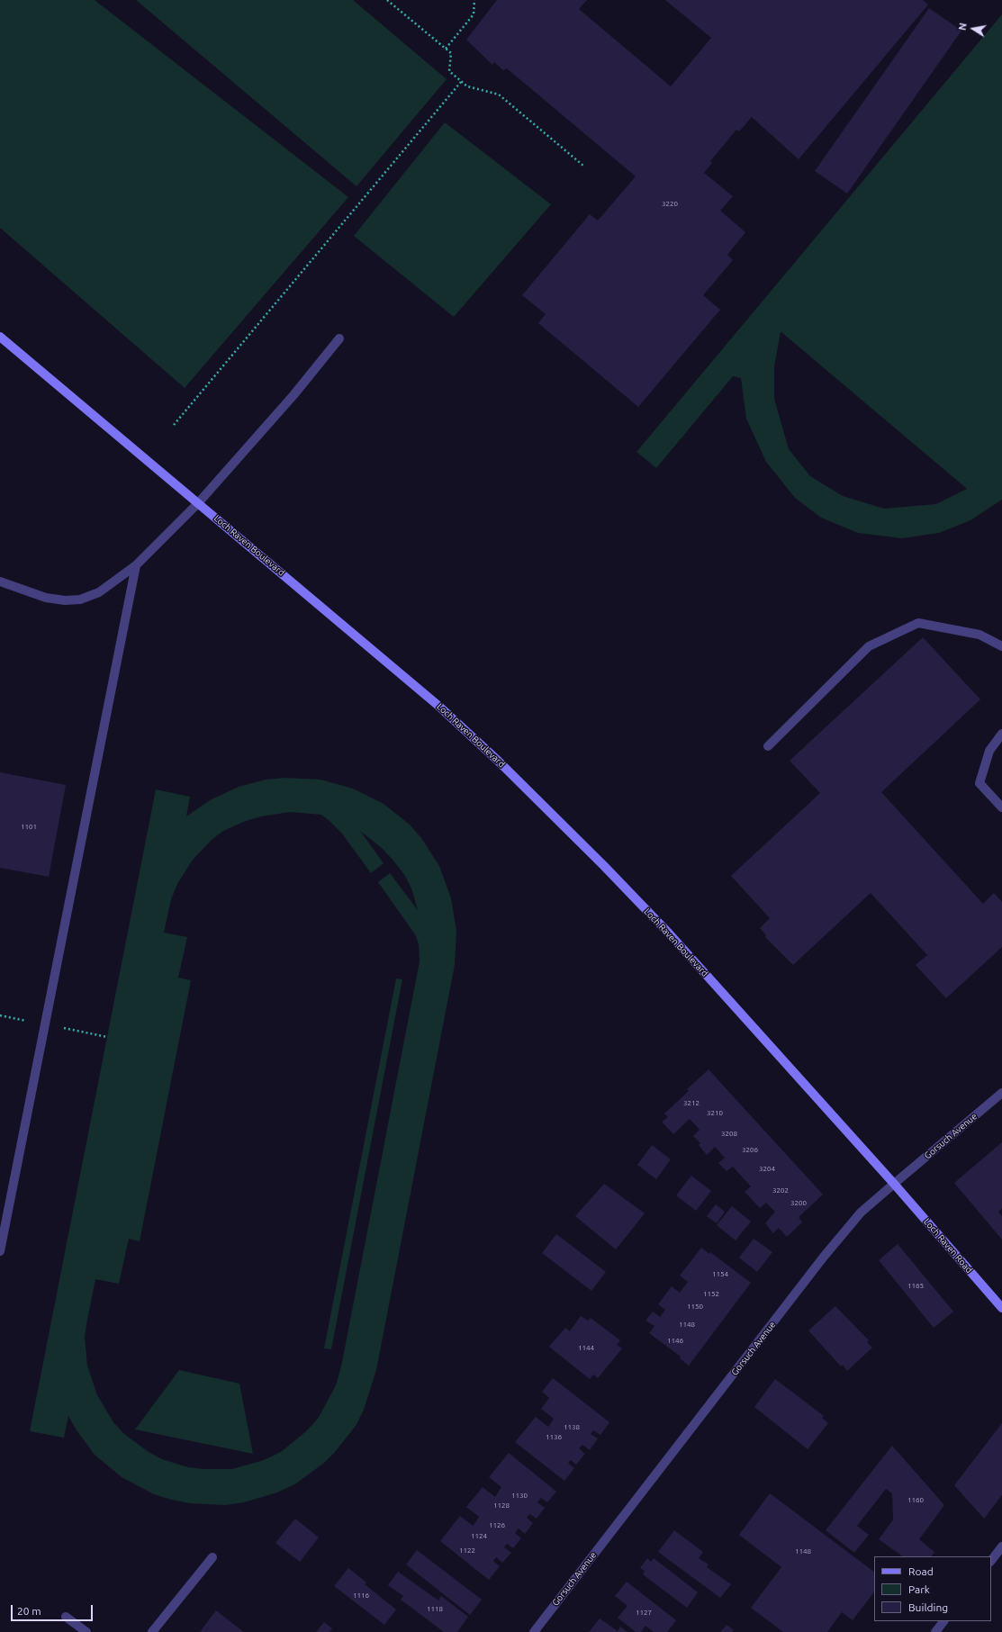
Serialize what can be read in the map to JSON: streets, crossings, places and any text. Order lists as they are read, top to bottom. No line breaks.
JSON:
{"streets":{"main road":["Loch Raven Boulevard","Loch Raven Road"],"street":["Gorsuch Avenue"]},"crossings":[["Loch Raven Boulevard","Gorsuch Avenue"],["Loch Raven Boulevard","Loch Raven Road"],["Gorsuch Avenue","Loch Raven Road"]],"house_numbers":["3220","1101","3212","3210","3208","3206","3204","3202","3200","1154","1165","1152","1150","1148","1146","1144","1138","1136","1130","1160","1128","1126","1124","1122","1148","1116","1118","1127"],"legend":["Road","Park","Building"],"scale_bar":"20 m","north":"left"}
